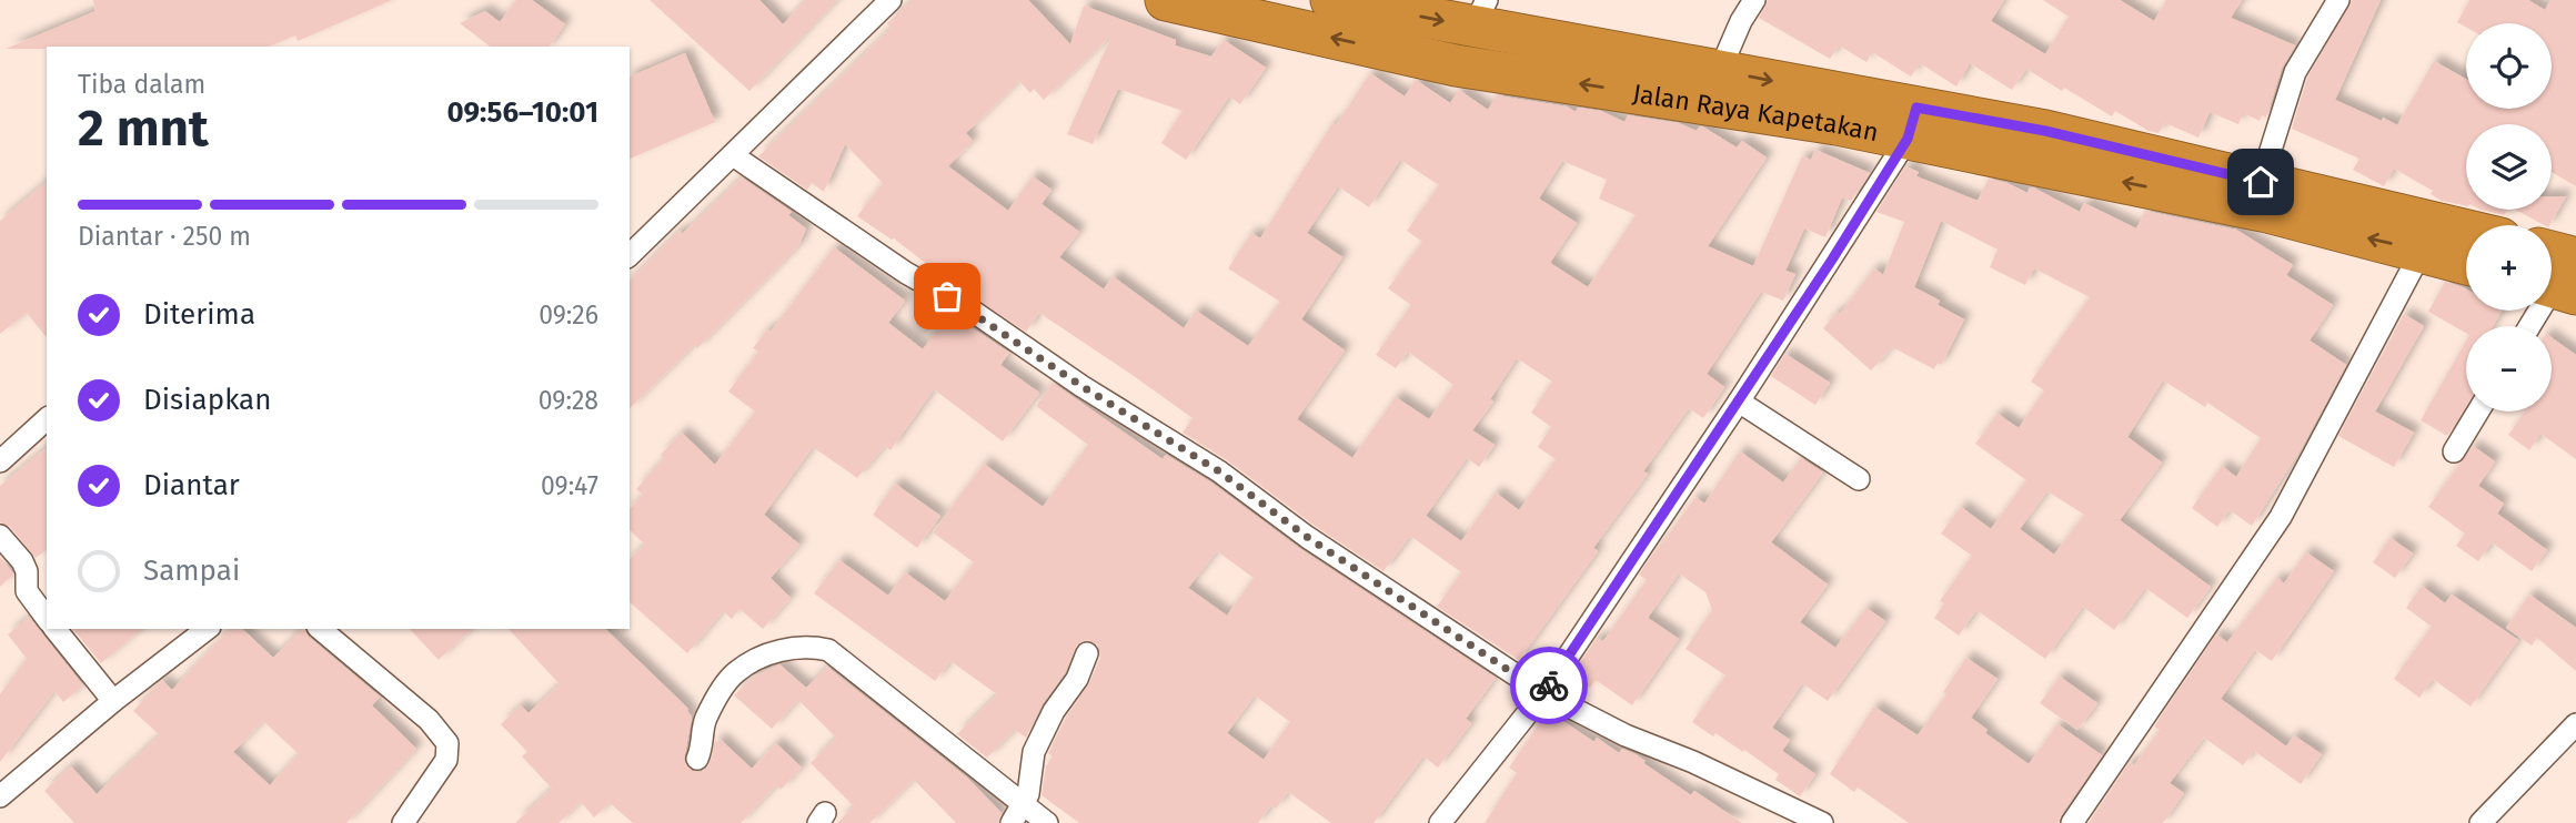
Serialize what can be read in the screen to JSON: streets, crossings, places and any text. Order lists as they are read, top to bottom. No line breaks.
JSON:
{"streets":{"highway":["Jalan Raya Kapetakan"]},"page":{"map_buttons":["+","−"],"heading":["2 mnt","Tiba dalam","09:56–10:01"],"bar":"Diantar · 250 m","list":[["Diterima","09:26"],["Disiapkan","09:28"],["Diantar","09:47"],"Sampai"]}}
